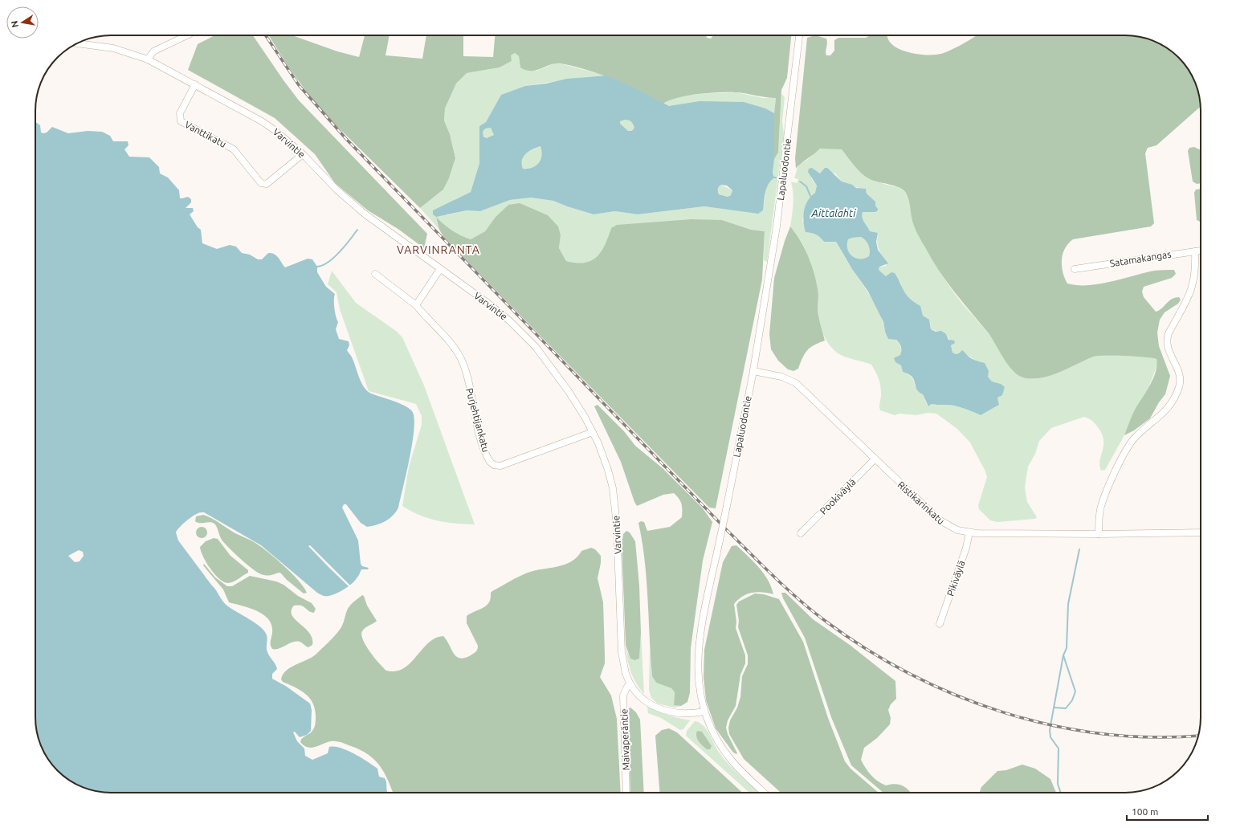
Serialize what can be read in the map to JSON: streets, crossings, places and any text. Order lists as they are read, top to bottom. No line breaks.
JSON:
{"streets":{"street":["Vanttikatu","Varvintie","Lapaluodontie","Satamakangas","Purjehtijankatu","Pookiväylä","Ristikarinkatu","Pikiväylä","Maivaperäntie"]},"crossings":[["Vanttikatu","Varvintie"],["Varvintie","Lapaluodontie"],["Varvintie","Purjehtijankatu"],["Varvintie","Maivaperäntie"],["Lapaluodontie","Ristikarinkatu"],["Pookiväylä","Ristikarinkatu"],["Ristikarinkatu","Pikiväylä"]],"districts":["VARVINRANTA"],"water":["Aittalahti"],"scale_bar":"100 m","north":"left"}
